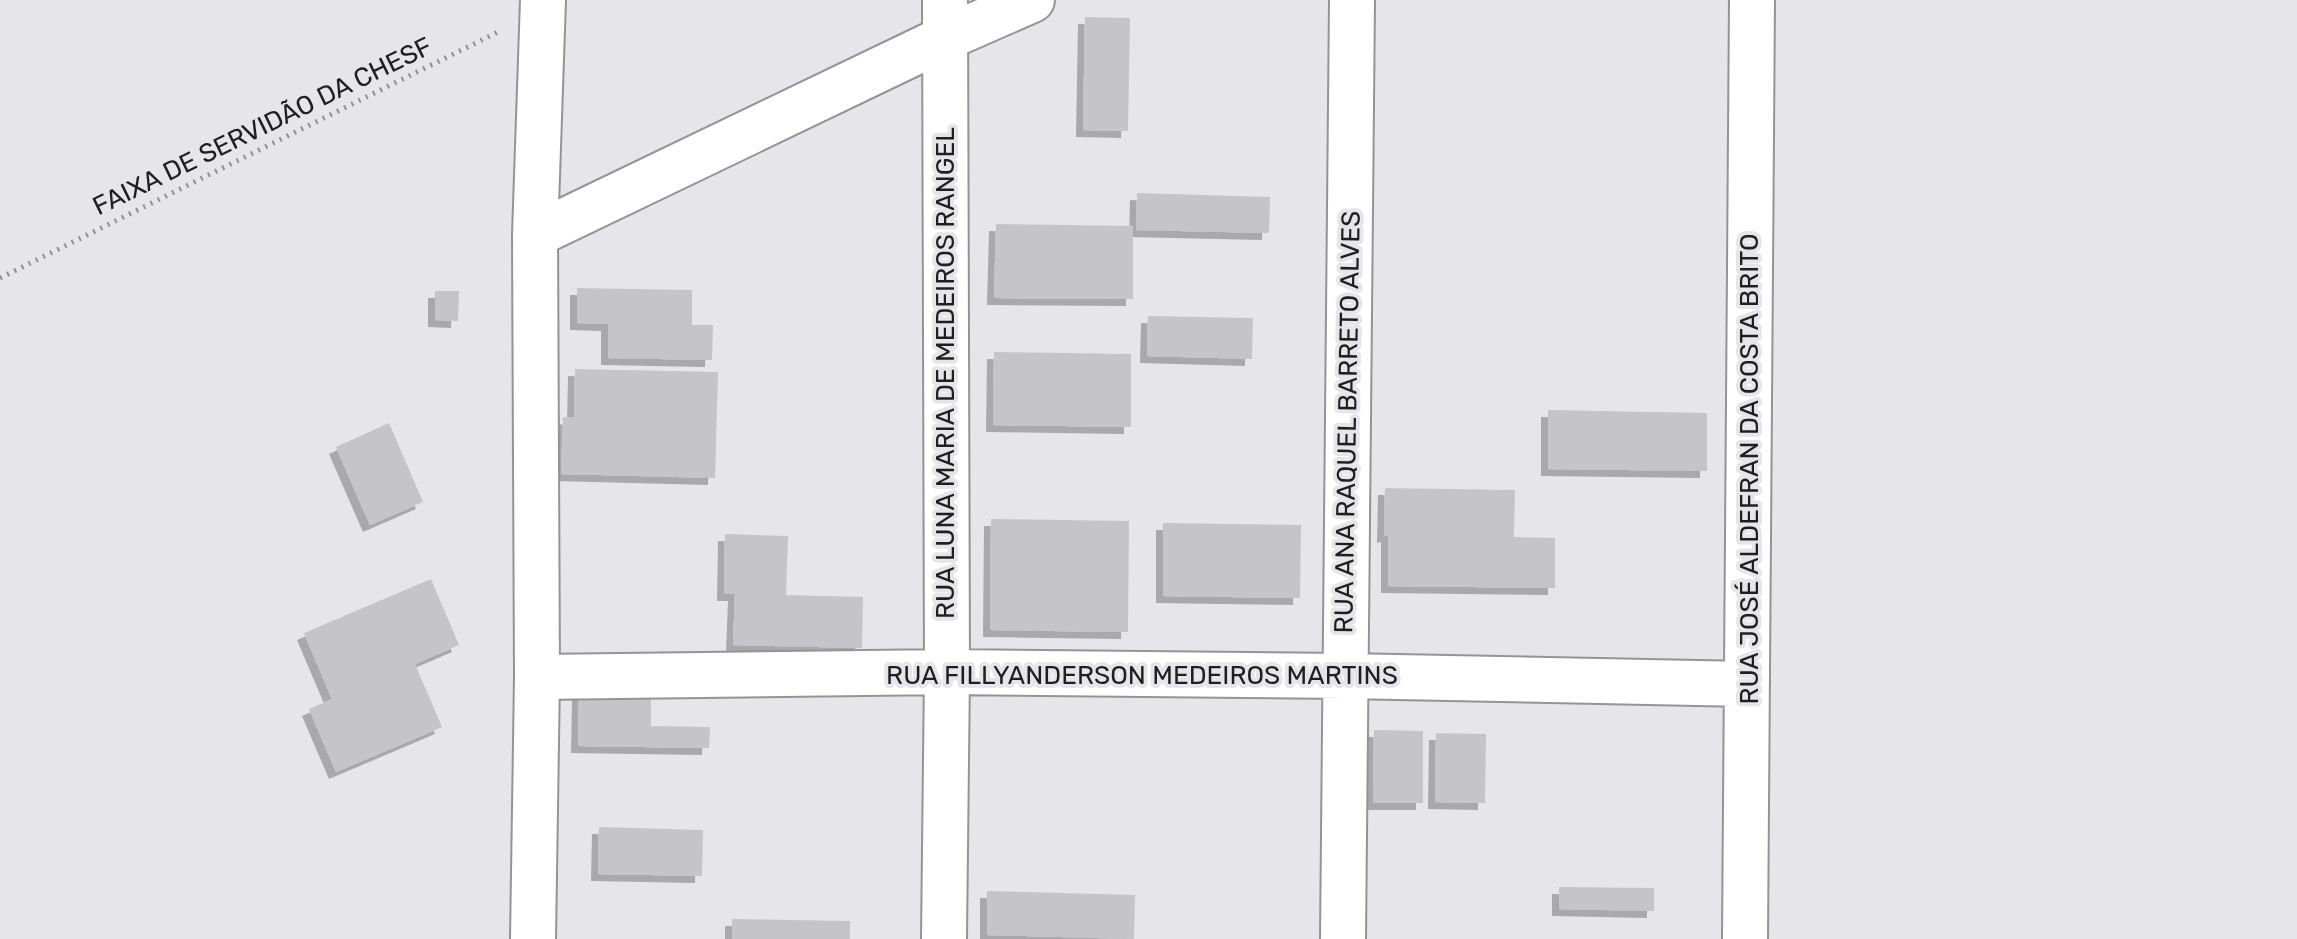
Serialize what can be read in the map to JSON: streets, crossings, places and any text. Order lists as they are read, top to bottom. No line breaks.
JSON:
{"streets":{"street":["RUA LUNA MARIA DE MEDEIROS RANGEL","RUA ANA RAQUEL BARRETO ALVES","RUA JOSÉ ALDEFRAN DA COSTA BRITO","RUA FILLYANDERSON MEDEIROS MARTINS"],"path":["FAIXA DE SERVIDÃO DA CHESF"]},"crossings":[["RUA LUNA MARIA DE MEDEIROS RANGEL","RUA FILLYANDERSON MEDEIROS MARTINS"],["RUA ANA RAQUEL BARRETO ALVES","RUA FILLYANDERSON MEDEIROS MARTINS"],["RUA JOSÉ ALDEFRAN DA COSTA BRITO","RUA FILLYANDERSON MEDEIROS MARTINS"]]}
